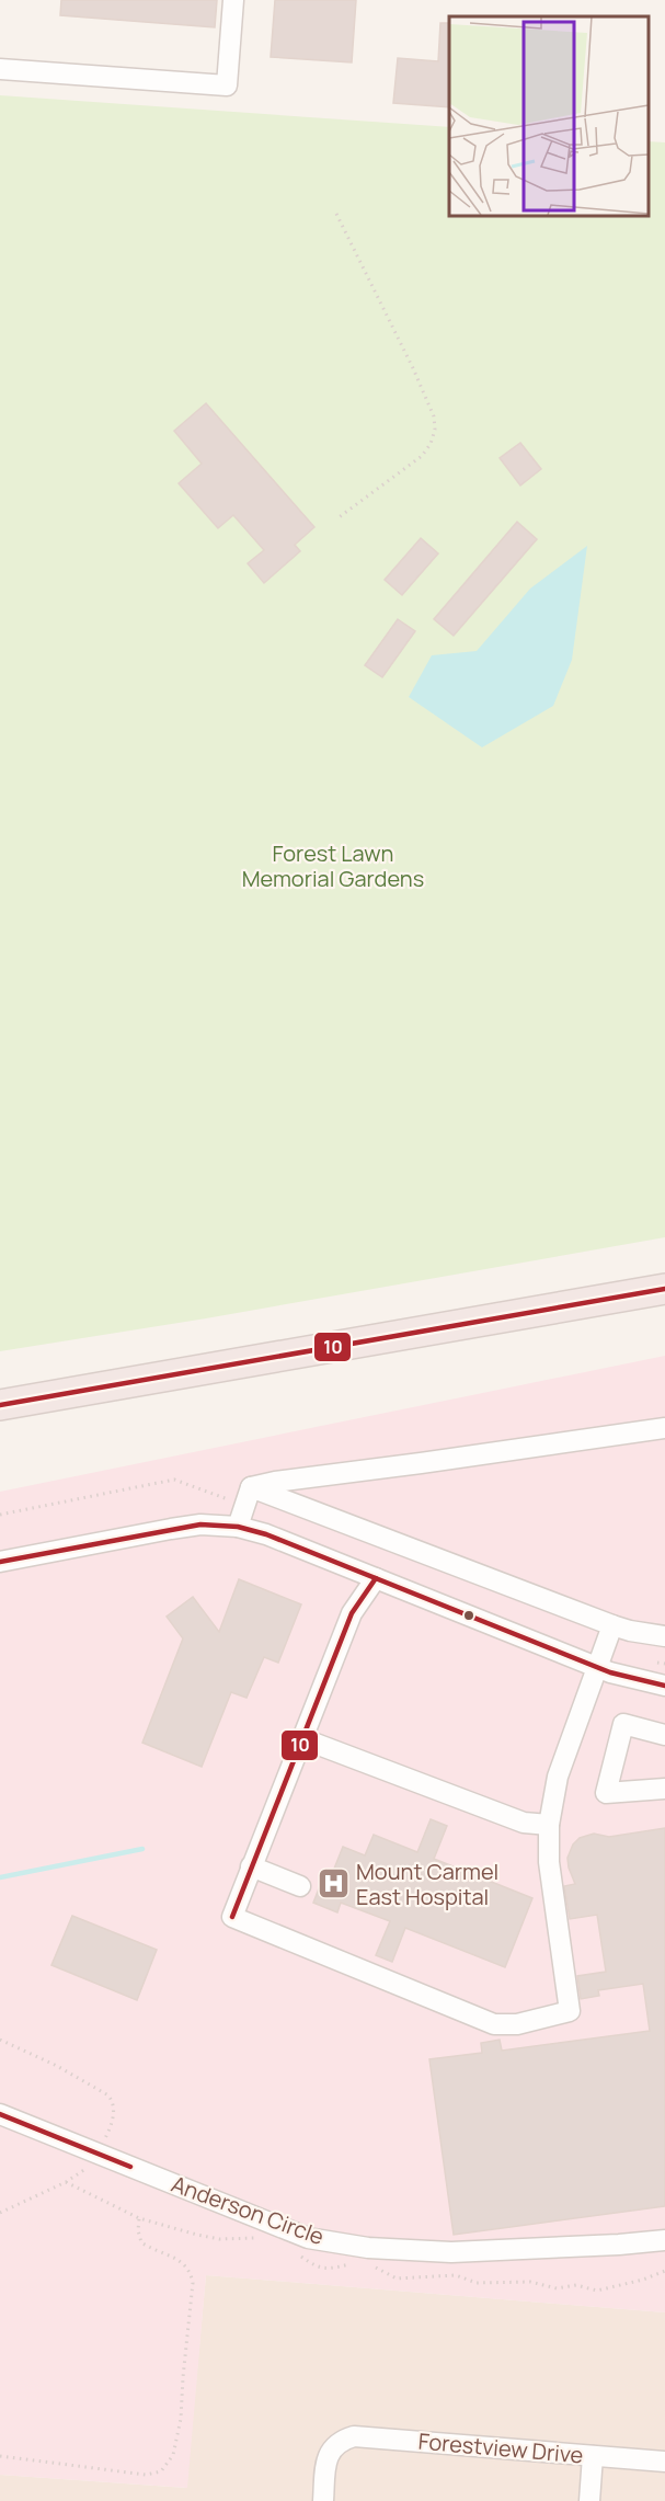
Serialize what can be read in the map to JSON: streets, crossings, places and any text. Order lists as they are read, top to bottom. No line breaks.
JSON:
{"streets":{"street":["Anderson Circle","Forestview Drive"]},"parks":["Forest Lawn Memorial Gardens"],"places":{"hospital":["Mount Carmel East Hospital"]},"lines":["transit line 10"]}
